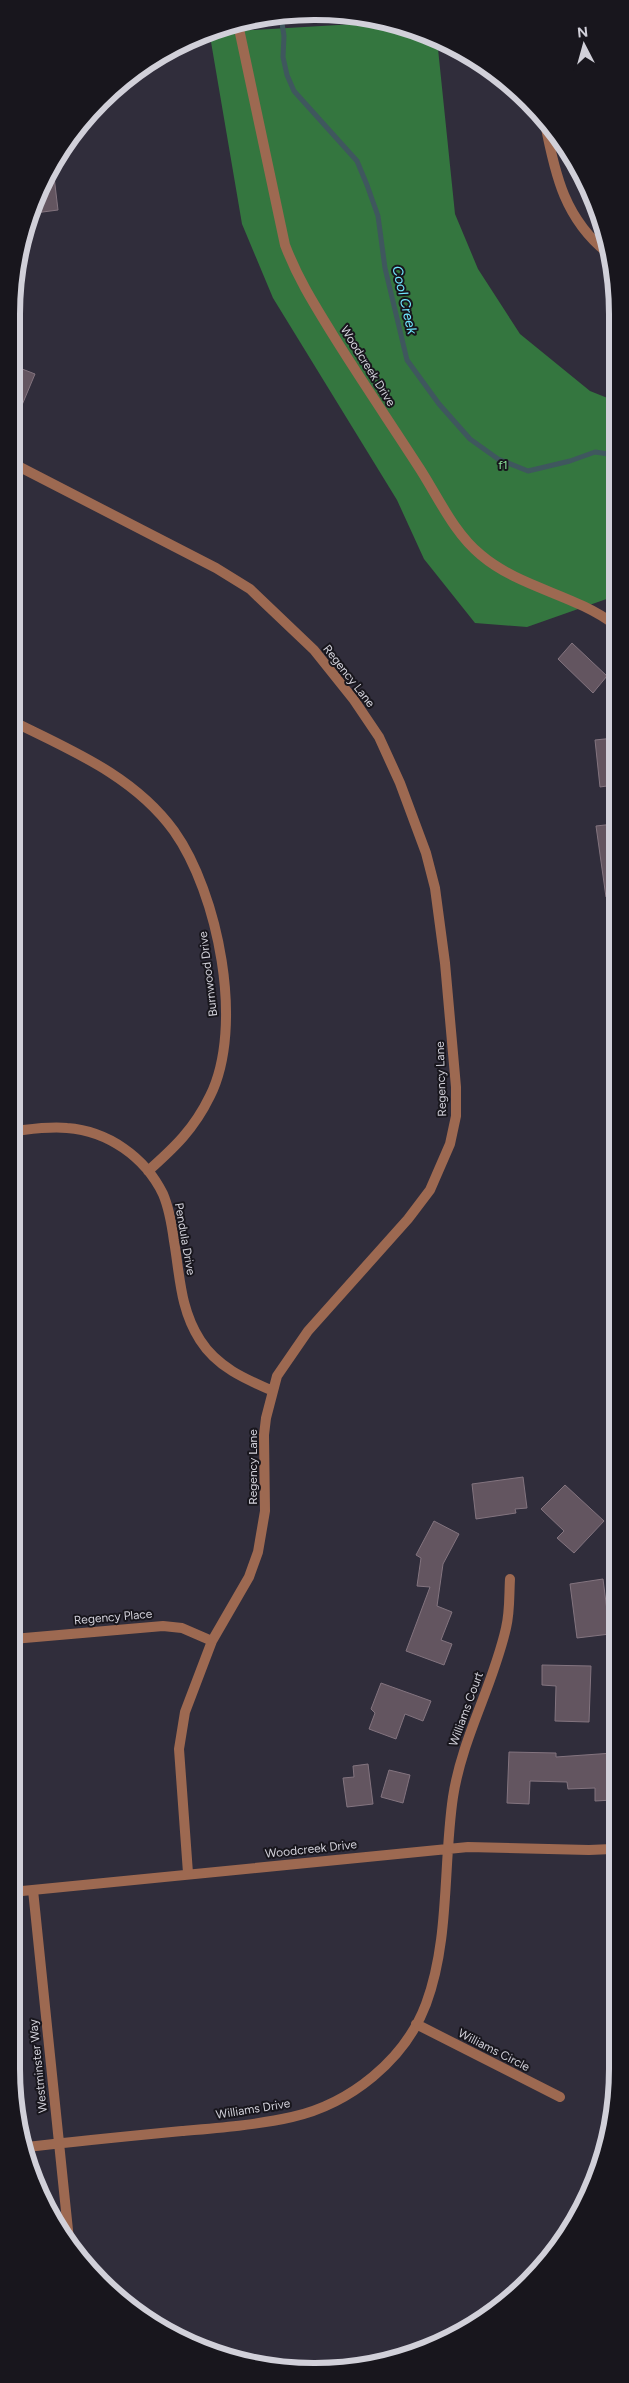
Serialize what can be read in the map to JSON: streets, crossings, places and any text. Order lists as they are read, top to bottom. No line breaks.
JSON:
{"streets":{"street":["Woodcreek Drive","Regency Lane","Burnwood Drive","Pendula Drive","Regency Place","Williams Court","Williams Circle","Westminster Way","Williams Drive"]},"crossings":[["Woodcreek Drive","Regency Lane"],["Woodcreek Drive","Williams Court"],["Woodcreek Drive","Westminster Way"],["Woodcreek Drive","Williams Drive"],["Regency Lane","Pendula Drive"],["Regency Lane","Regency Place"],["Burnwood Drive","Pendula Drive"],["Williams Court","Williams Drive"],["Williams Circle","Williams Drive"],["Westminster Way","Williams Drive"]],"water":["Cool Creek"],"parks":["f1"],"north":"top"}
